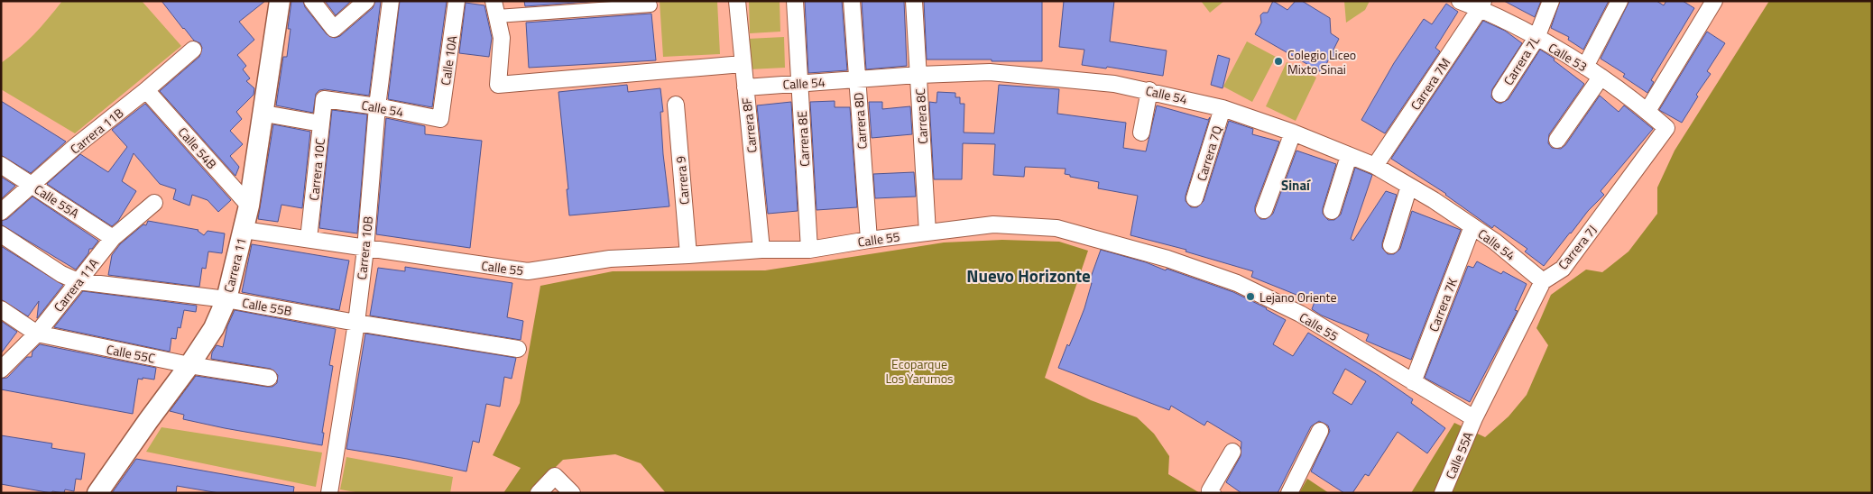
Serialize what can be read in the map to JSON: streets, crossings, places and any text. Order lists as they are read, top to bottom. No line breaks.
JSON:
{"streets":{"street":["Calle 53","Calle 10A","Carrera 7L","Calle 54","Carrera 7M","Carrera 8C","Carrera 8D","Carrera 8F","Carrera 11B","Carrera 8E","Calle 54B","Carrera 7Q","Carrera 10C","Carrera 9","Calle 55A","Calle 55","Carrera 7J","Carrera 10B","Carrera 11","Carrera 11A","Carrera 7K","Calle 55B","Calle 55C"]},"crossings":[["Calle 53","Carrera 7L"],["Calle 53","Carrera 7M"],["Calle 53","Carrera 7J"],["Calle 10A","Calle 54"],["Calle 54","Carrera 7M"],["Calle 54","Carrera 8C"],["Calle 54","Carrera 8D"],["Calle 54","Carrera 8F"],["Calle 54","Carrera 8E"],["Calle 54","Carrera 7Q"],["Calle 54","Carrera 10C"],["Calle 54","Carrera 7J"],["Calle 54","Carrera 10B"],["Calle 54","Carrera 7K"],["Carrera 8C","Calle 55"],["Carrera 8D","Calle 55"],["Carrera 8F","Calle 55"],["Carrera 11B","Calle 54B"],["Carrera 11B","Calle 55A"],["Carrera 8E","Calle 55"],["Calle 54B","Carrera 11"],["Carrera 10C","Calle 55"],["Carrera 9","Calle 55"],["Calle 55A","Calle 55"],["Calle 55A","Carrera 11A"],["Calle 55","Carrera 10B"],["Calle 55","Carrera 11"],["Calle 55","Carrera 7K"],["Carrera 10B","Calle 55B"],["Carrera 11","Calle 55B"],["Carrera 11","Calle 55C"],["Carrera 11A","Calle 55B"],["Carrera 11A","Calle 55C"]],"districts":["Sinaí","Nuevo Horizonte"],"parks":["Ecoparque Los Yarumos"],"places":["Colegio Liceo Mixto Sinai","Lejano Oriente"]}
